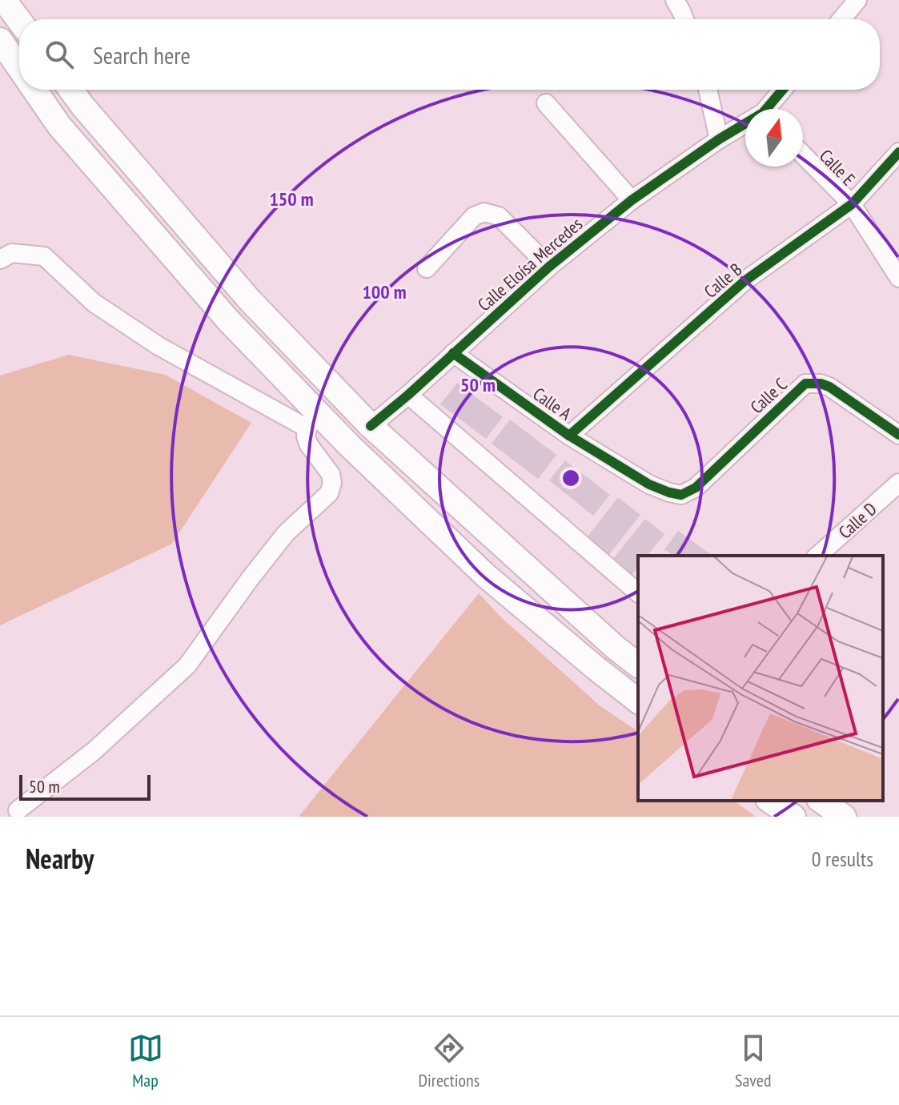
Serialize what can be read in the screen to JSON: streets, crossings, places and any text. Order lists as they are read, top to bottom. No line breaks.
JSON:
{"streets":{"street":["Calle E","Calle Eloísa Mercedes","Calle B","Calle C","Calle A","Calle D"]},"crossings":[["Calle E","Calle B"],["Calle Eloísa Mercedes","Calle A"],["Calle B","Calle A"],["Calle C","Calle A"]],"scale_bar":"50 m","north":"top","page":{"search":"Search here","scale":"50 m","heading":["Nearby","0 results"],"nav":["Map","Directions","Saved"]},"rings":["150 m","100 m","50 m"]}
